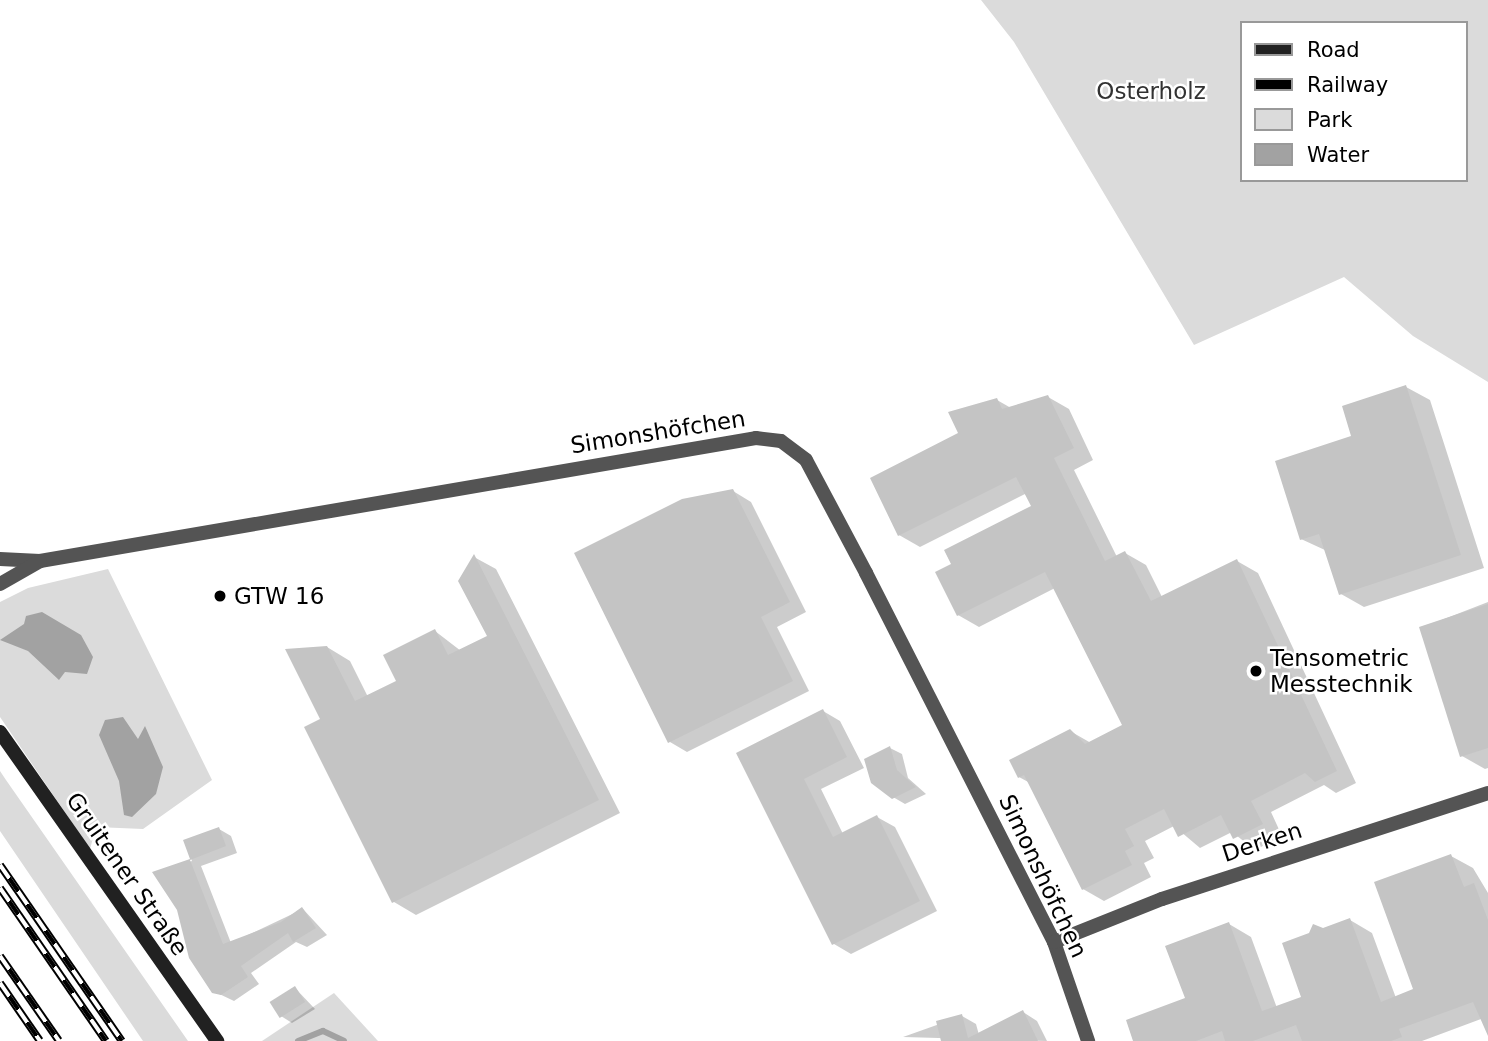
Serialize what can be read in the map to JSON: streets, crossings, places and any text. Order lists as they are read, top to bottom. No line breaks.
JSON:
{"streets":{"street":["Simonshöfchen","Derken","Gruitener Straße"]},"crossings":[["Simonshöfchen","Derken"]],"parks":["Osterholz"],"places":["GTW 16","Tensometric Messtechnik"],"legend":["Road","Railway","Park","Water"]}
